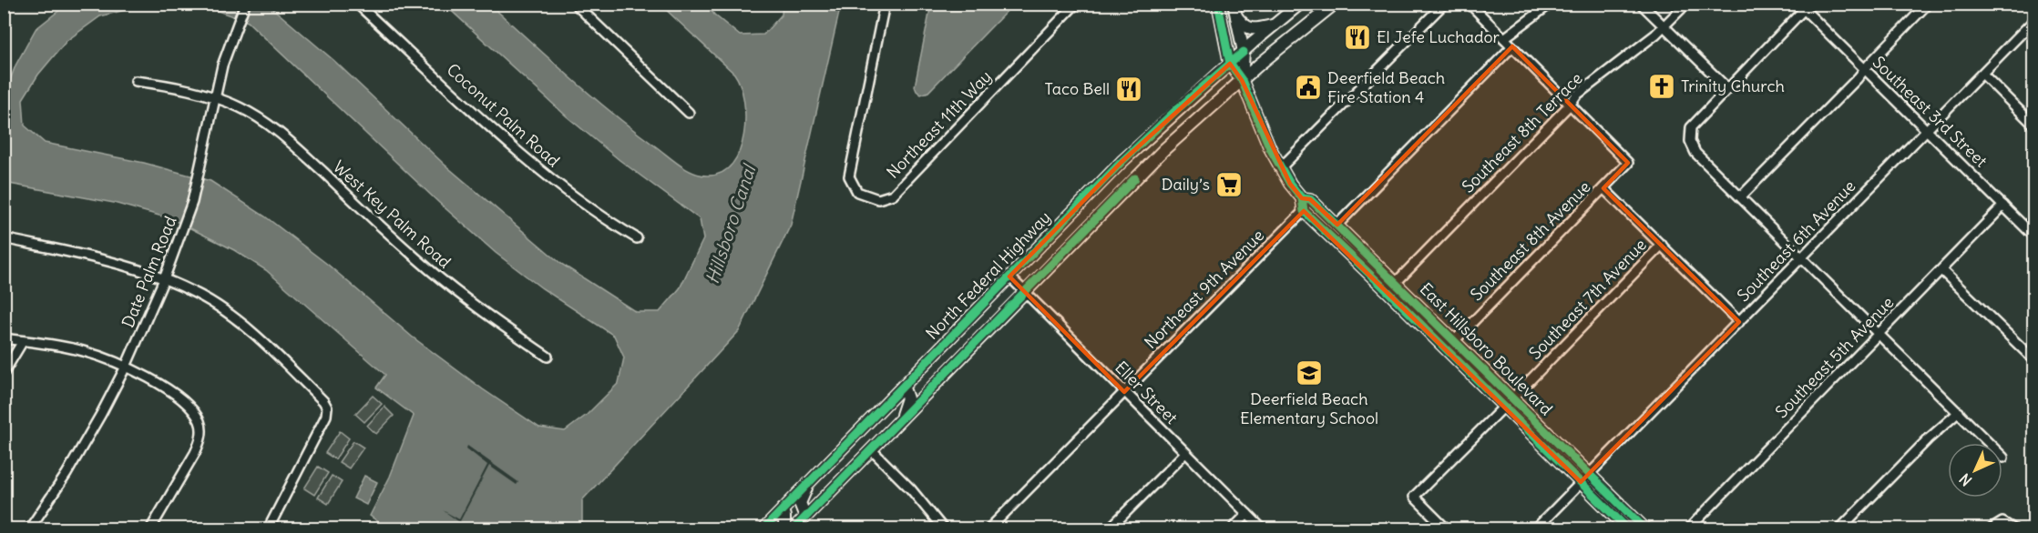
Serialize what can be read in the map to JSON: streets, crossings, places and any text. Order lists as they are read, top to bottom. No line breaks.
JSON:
{"streets":{"main road":["North Federal Highway","East Hillsboro Boulevard"],"street":["Southeast 3rd Street","Coconut Palm Road","Northeast 11th Way","Southeast 8th Terrace","West Key Palm Road","Southeast 8th Avenue","Southeast 6th Avenue","Date Palm Road","Northeast 9th Avenue","Southeast 7th Avenue","Southeast 5th Avenue","Eller Street"]},"crossings":[["Southeast 3rd Street","Southeast 6th Avenue"],["Southeast 3rd Street","Southeast 5th Avenue"],["Southeast 8th Terrace","Southeast 8th Avenue"],["Southeast 8th Terrace","East Hillsboro Boulevard"],["West Key Palm Road","Date Palm Road"],["Southeast 8th Avenue","East Hillsboro Boulevard"],["Southeast 6th Avenue","East Hillsboro Boulevard"],["North Federal Highway","East Hillsboro Boulevard"],["North Federal Highway","Eller Street"],["Northeast 9th Avenue","East Hillsboro Boulevard"],["Northeast 9th Avenue","Eller Street"],["Southeast 7th Avenue","East Hillsboro Boulevard"]],"water":["Hillsboro Canal"],"places":{"restaurant":["El Jefe Luchador","Taco Bell"],"church":["Trinity Church"],"public building":["Deerfield Beach Fire Station 4"],"supermarket":["Daily’s"],"school or university":["Deerfield Beach Elementary School"]},"north":"bottom left"}
